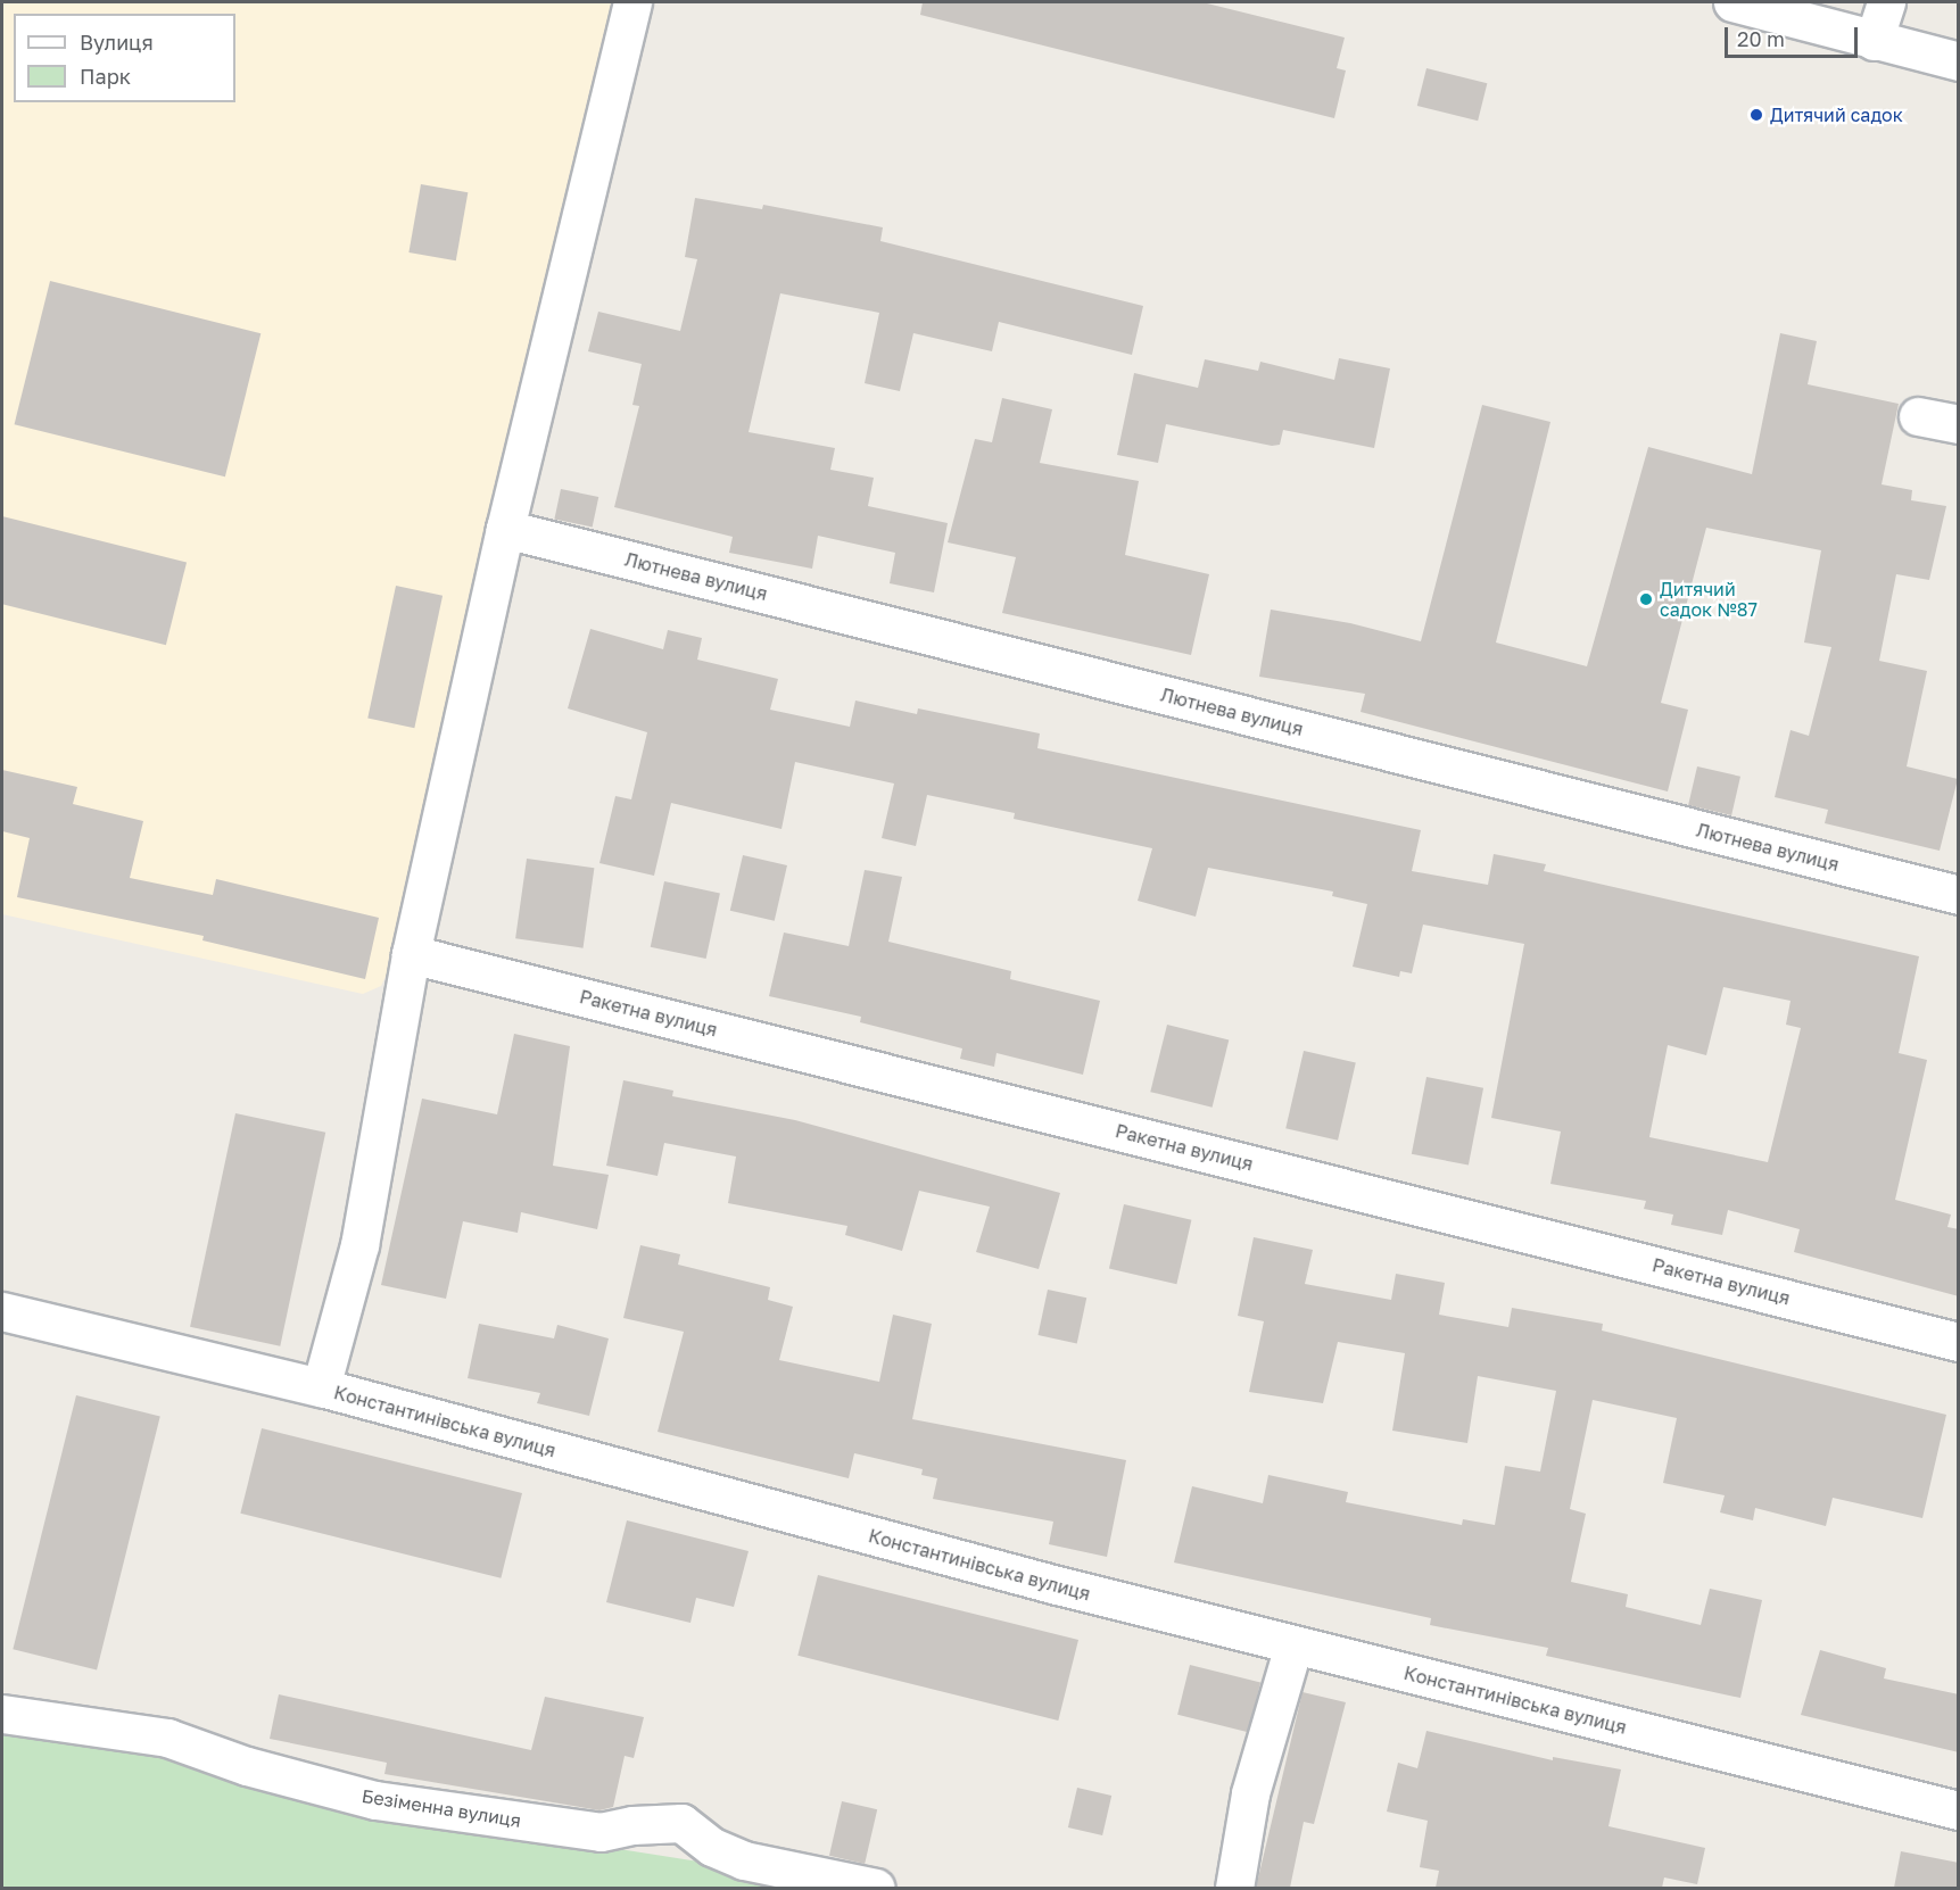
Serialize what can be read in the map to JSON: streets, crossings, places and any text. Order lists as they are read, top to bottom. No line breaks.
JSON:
{"streets":{"street":["Лютнева вулиця","Ракетна вулиця","Константинівська вулиця","Безіменна вулиця"]},"places":["Дитячий садок","Дитячий садок №87"],"legend":["Вулиця","Парк"],"scale_bar":"20 m"}
